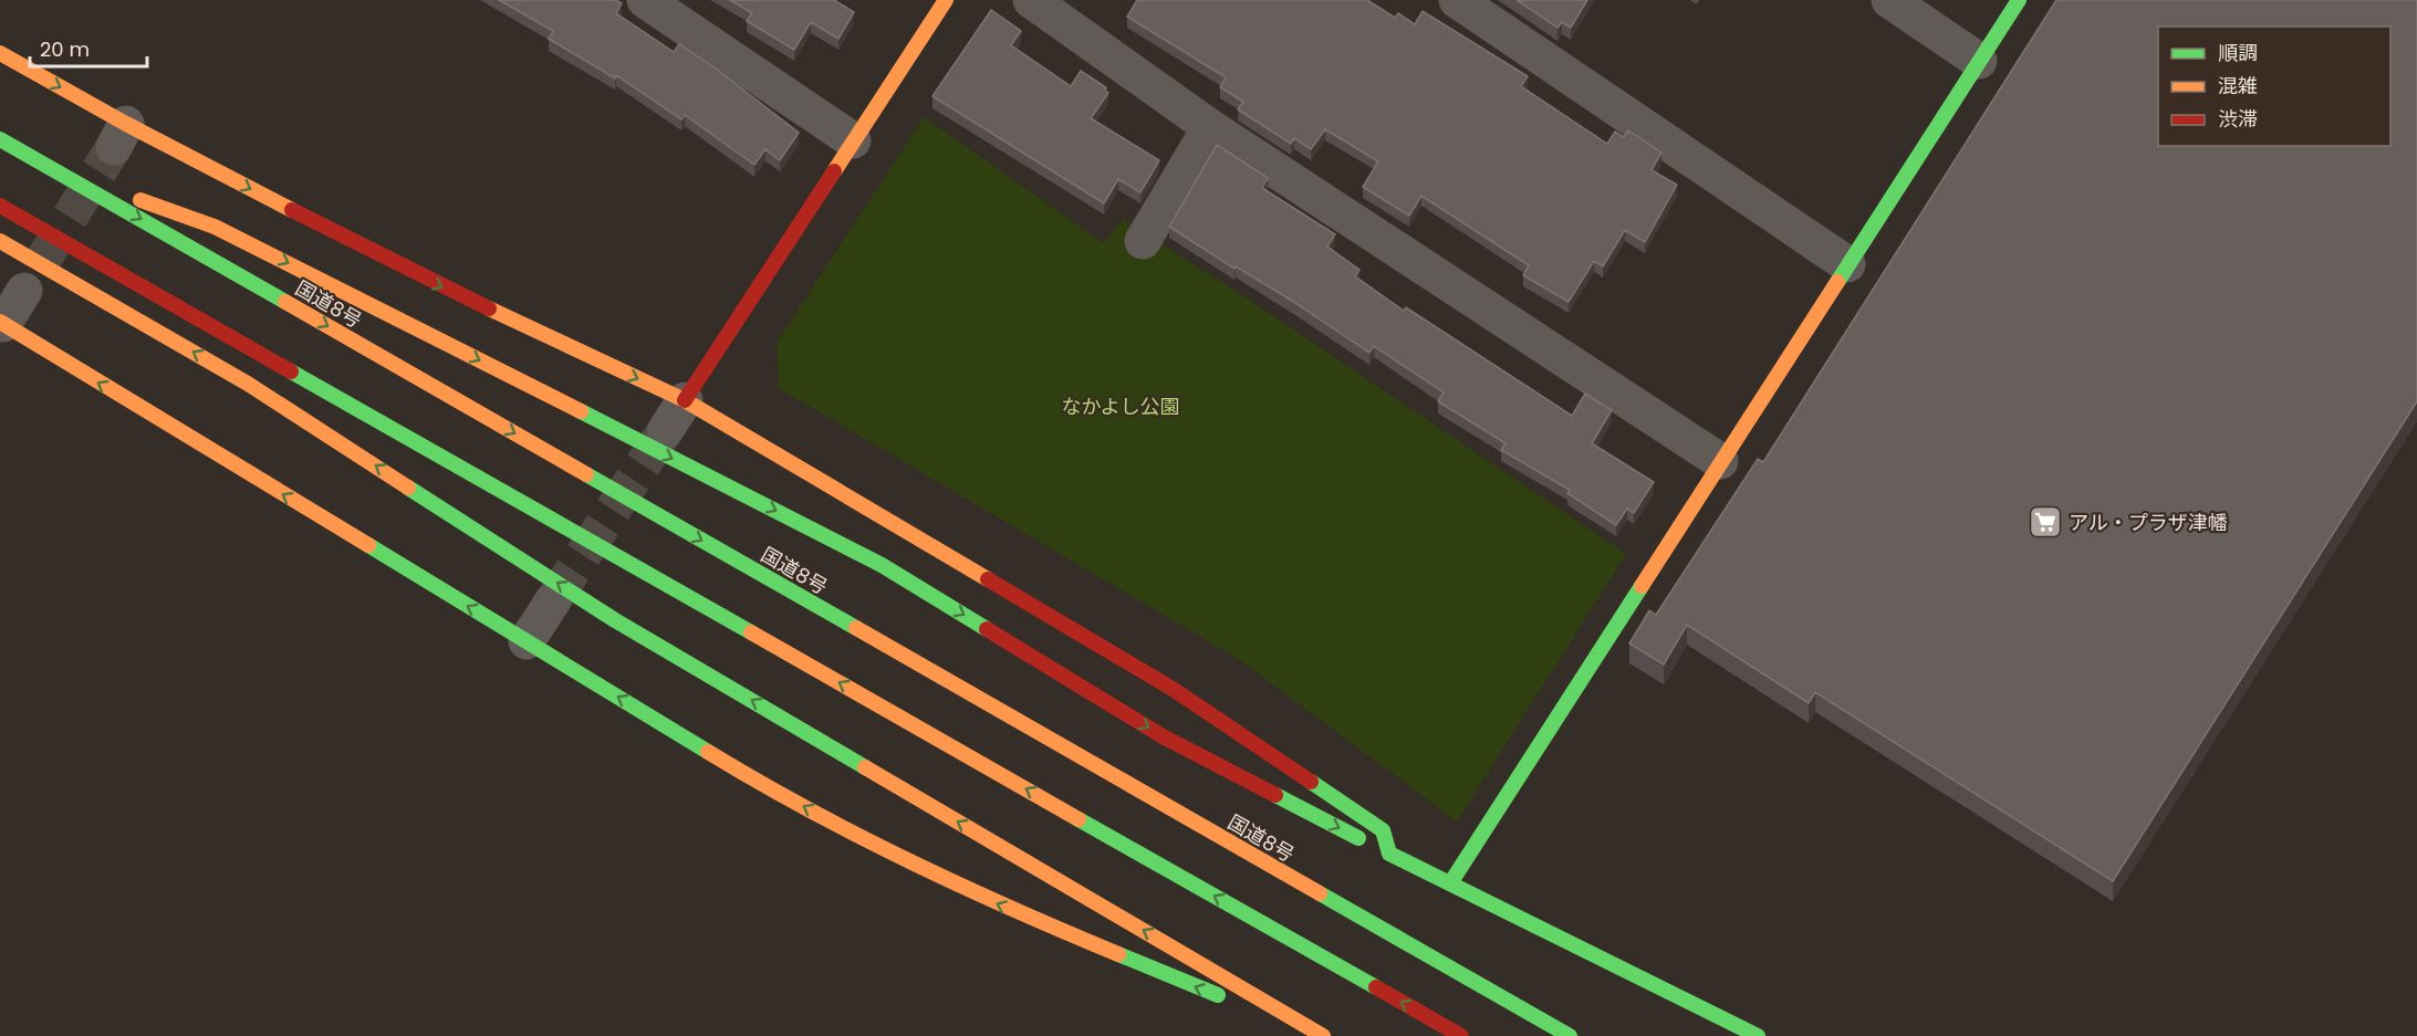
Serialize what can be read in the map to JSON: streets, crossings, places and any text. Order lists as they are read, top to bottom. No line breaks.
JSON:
{"streets":{"main road":["国道8号"]},"parks":["なかよし公園"],"places":{"supermarket":["アル・プラザ津幡"]},"legend":["順調","混雑","渋滞"],"scale_bar":"20 m"}
